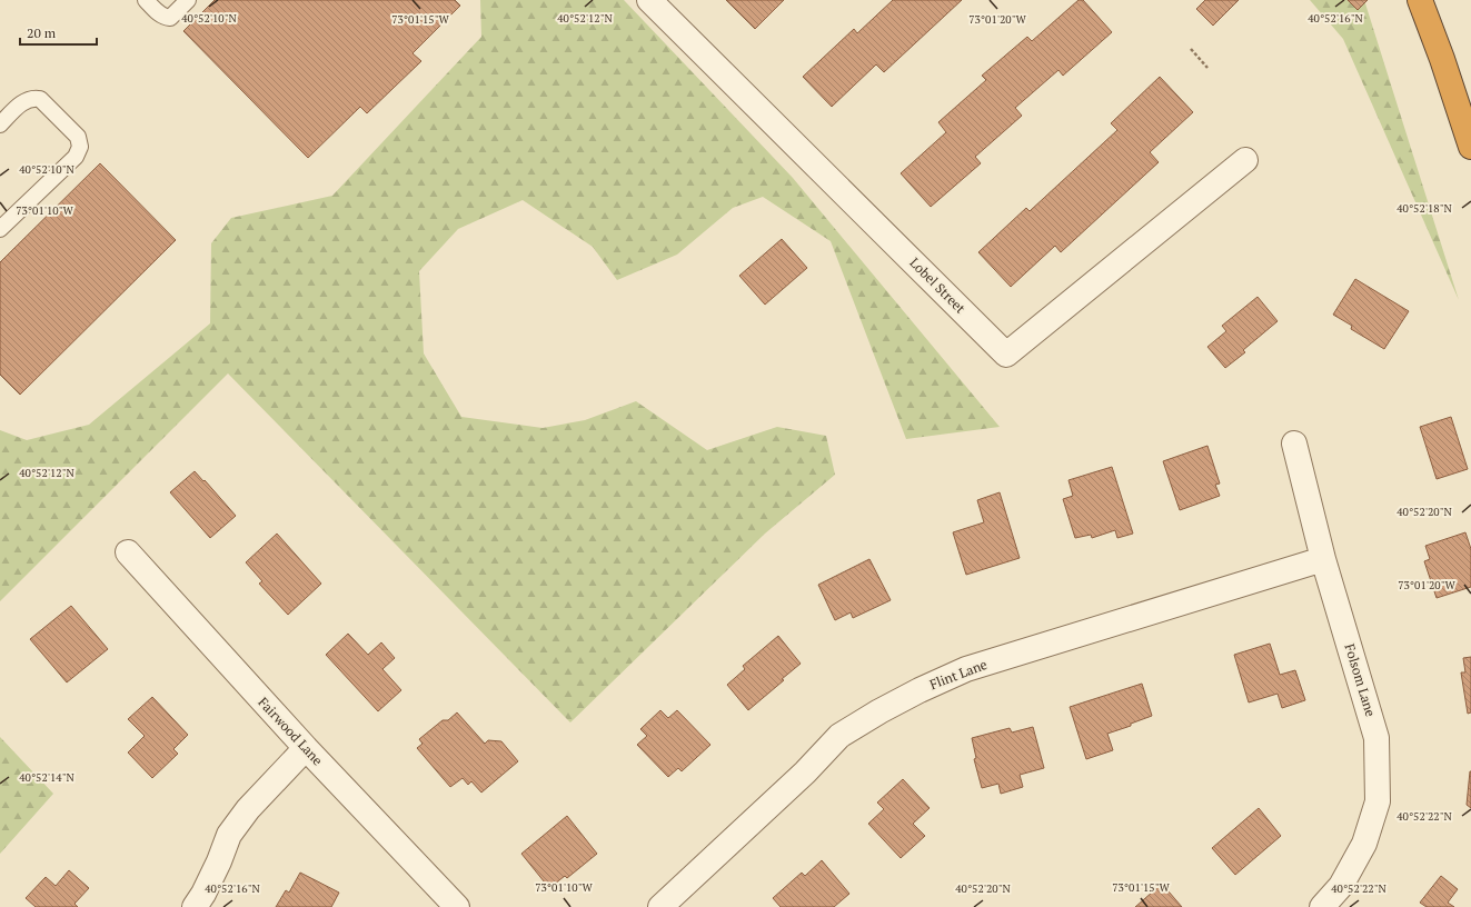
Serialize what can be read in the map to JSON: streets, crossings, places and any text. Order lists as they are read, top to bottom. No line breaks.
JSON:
{"streets":{"street":["Lobel Street","Flint Lane","Folsom Lane","Fairwood Lane"]},"crossings":[["Flint Lane","Folsom Lane"]],"scale_bar":"20 m","coordinates":["40°52'12\"N","40°52'10\"N","40°52'16\"N","73°01'15\"W","73°01'20\"W","40°52'18\"N","73°01'10\"W","40°52'20\"N","40°52'14\"N","40°52'22\"N"]}
